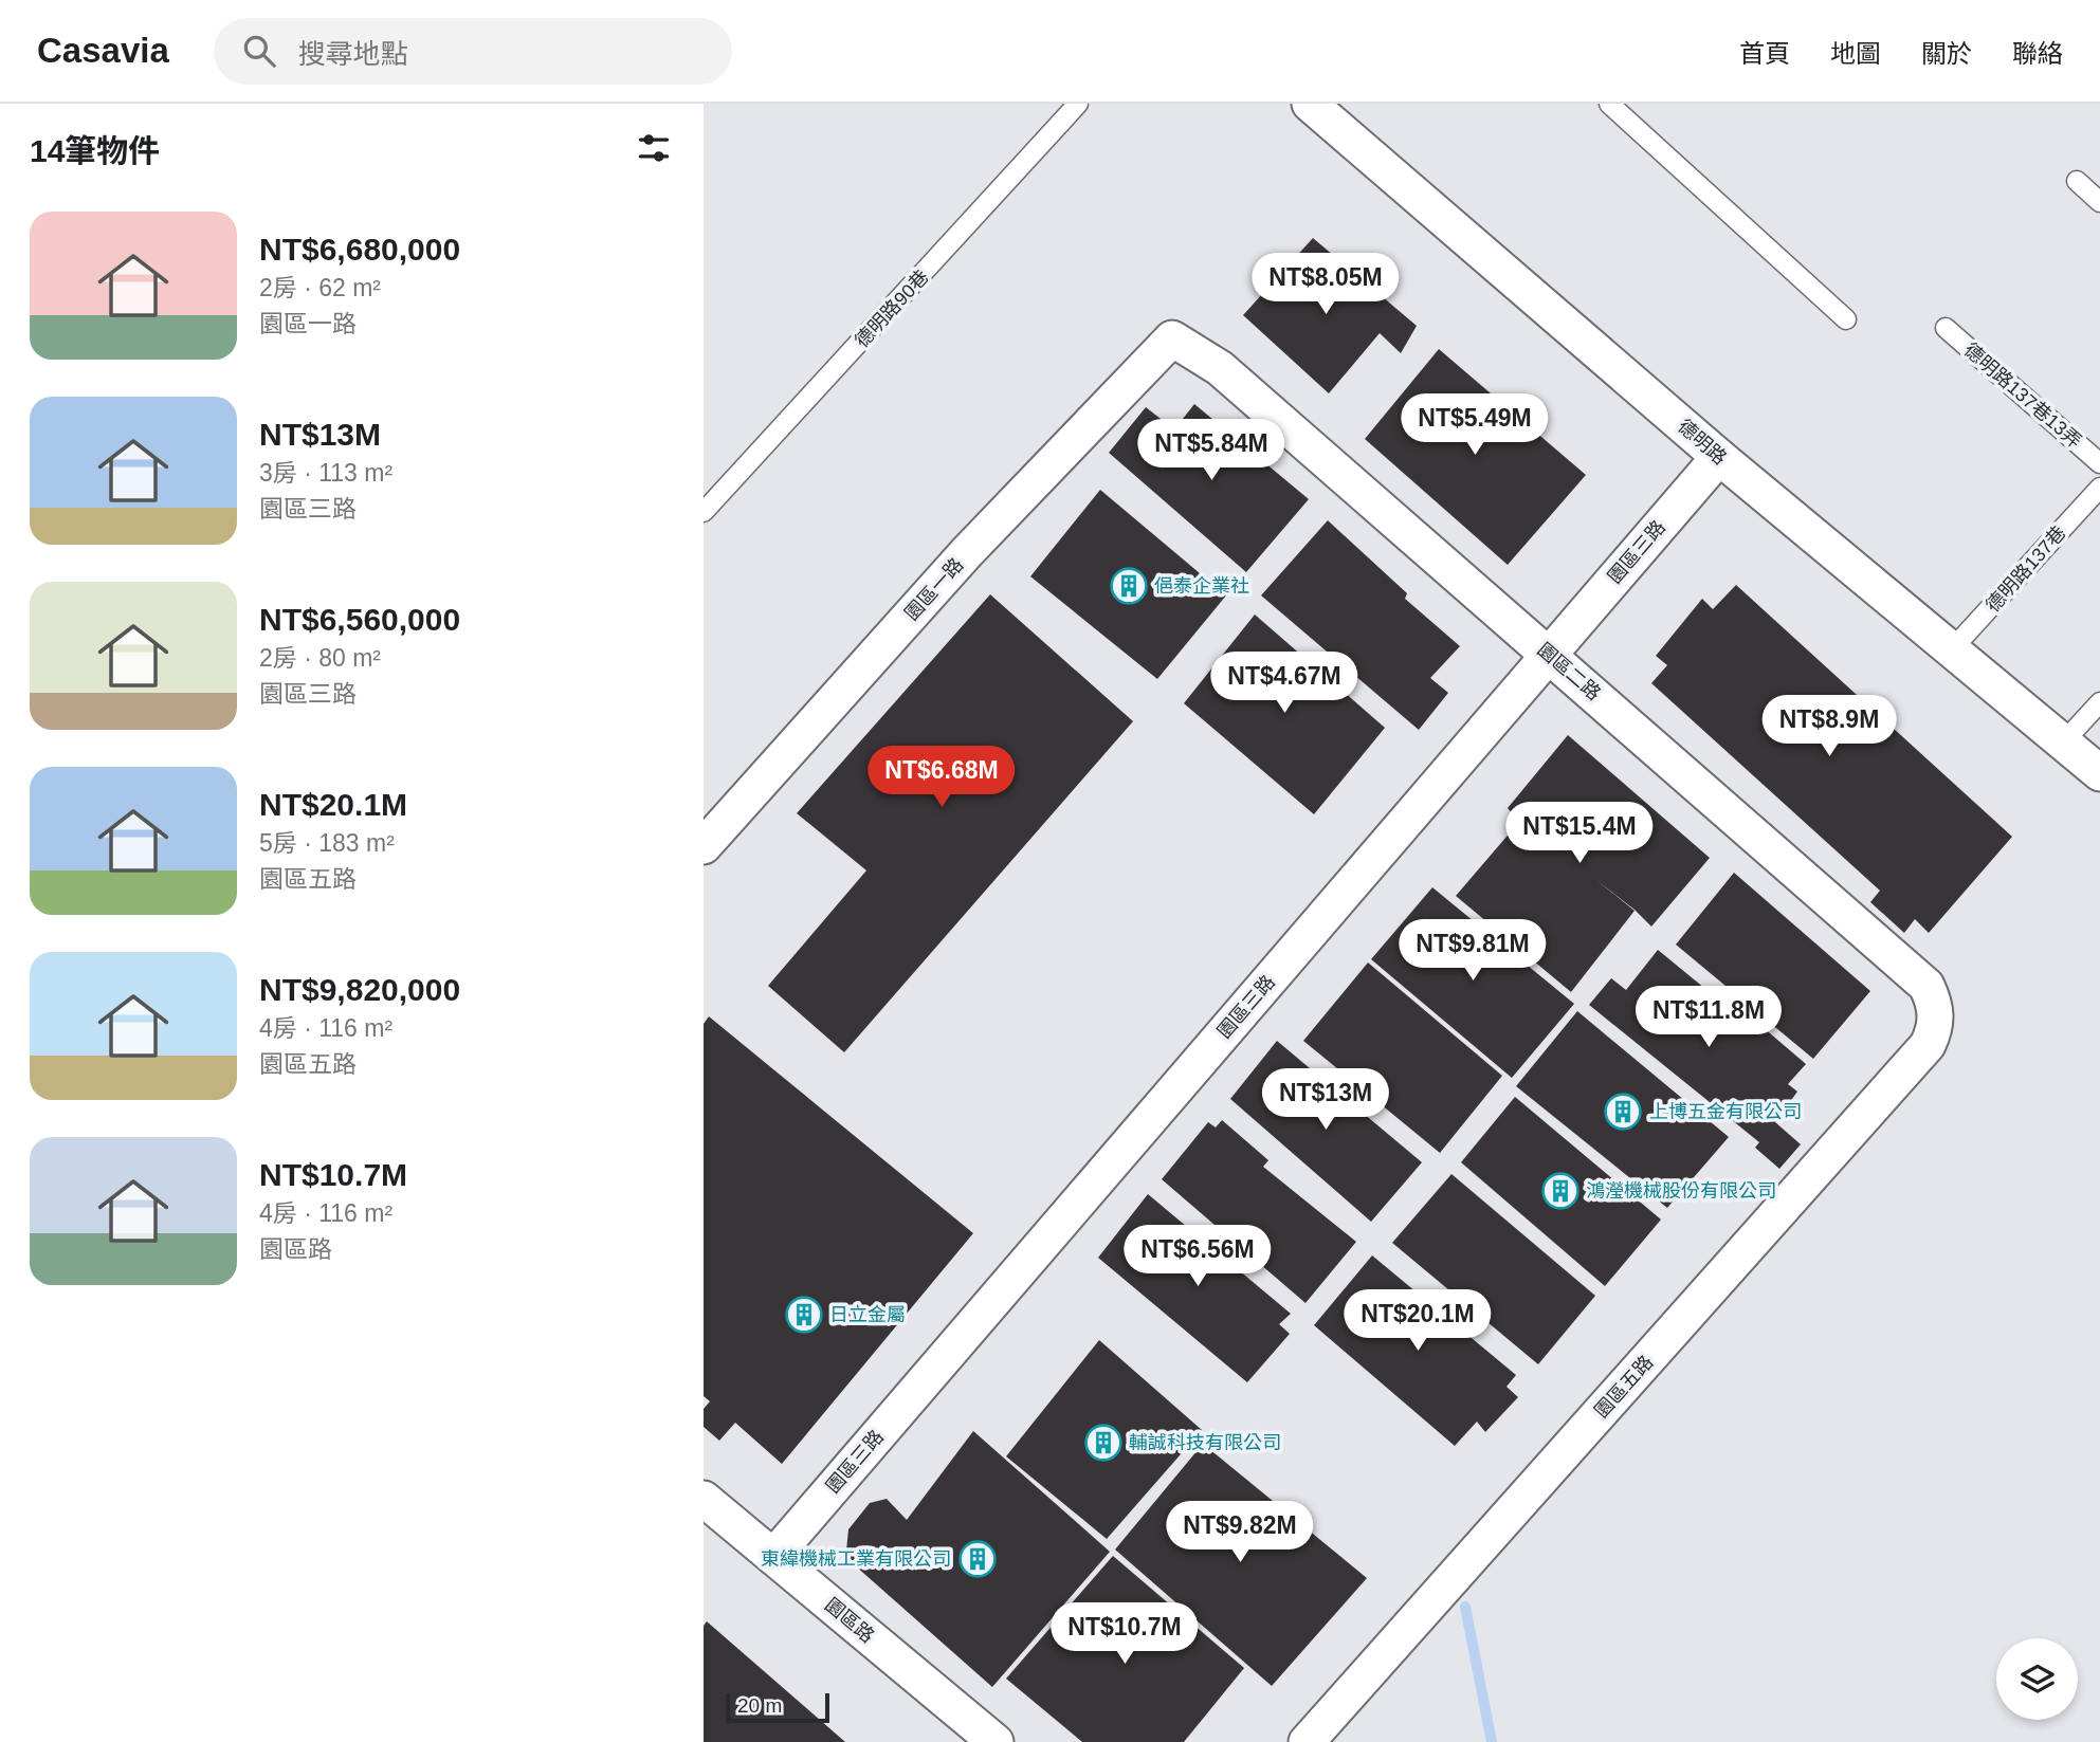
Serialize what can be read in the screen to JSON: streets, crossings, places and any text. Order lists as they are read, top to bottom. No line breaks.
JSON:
{"streets":{"street":["德明路","園區三路","園區一路","園區二路","園區五路","園區路"],"lane":["德明路90巷","德明路137巷13弄","德明路137巷"]},"crossings":[["德明路","園區三路"],["德明路","德明路137巷"],["園區三路","園區二路"],["園區三路","園區路"],["園區一路","園區二路"],["園區二路","園區五路"]],"places":{"building":["俋泰企業社","上博五金有限公司","鴻瀅機械股份有限公司","日立金屬","輔誠科技有限公司","東緯機械工業有限公司"]},"scale_bar":"20 m","page":{"header":"Casavia","search":"搜尋地點","nav":["首頁","地圖","關於","聯絡"],"heading":"14筆物件","list":[{"name":"NT$6,680,000","note":"2房 · 62 m² · 園區一路"},{"name":"NT$13M","note":"3房 · 113 m² · 園區三路"},{"name":"NT$6,560,000","note":"2房 · 80 m² · 園區三路"},{"name":"NT$20.1M","note":"5房 · 183 m² · 園區五路"},{"name":"NT$9,820,000","note":"4房 · 116 m² · 園區五路"},{"name":"NT$10.7M","note":"4房 · 116 m² · 園區路"}],"price":["NT$8.05M","NT$5.49M","NT$5.84M","NT$4.67M","NT$8.9M","NT$6.68M","NT$15.4M","NT$9.81M","NT$11.8M","NT$13M","NT$6.56M","NT$20.1M","NT$9.82M","NT$10.7M"],"scale":"20 m"}}
